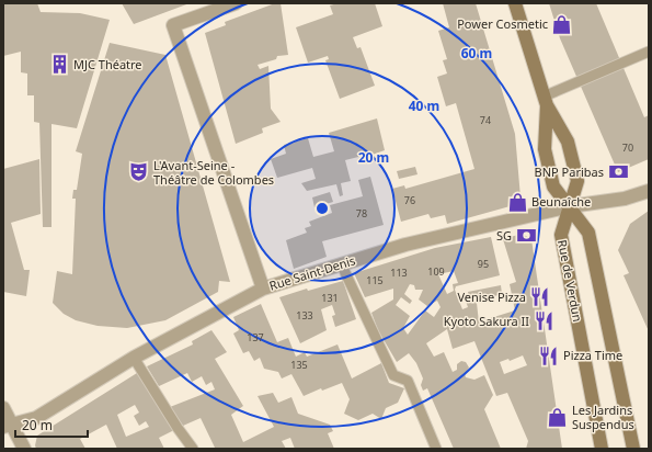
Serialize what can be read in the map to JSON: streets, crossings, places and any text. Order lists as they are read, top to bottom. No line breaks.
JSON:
{"streets":{"main road":["Rue de Verdun"],"street":["Rue Saint-Denis"]},"crossings":[["Rue Saint-Denis","Rue de Verdun"]],"places":{"shop":["Power Cosmetic","Beunaîche","Les Jardins Suspendus"],"building":["MJC Théatre"],"theatre":["L'Avant-Seine - Théâtre de Colombes"],"bank":["BNP Paribas","SG"],"restaurant":["Venise Pizza","Kyoto Sakura II","Pizza Time"]},"house_numbers":["74","70","76","78","95","109","113","115","131","133","137","135"],"scale_bar":"20 m","rings":["60 m","40 m","20 m"]}
